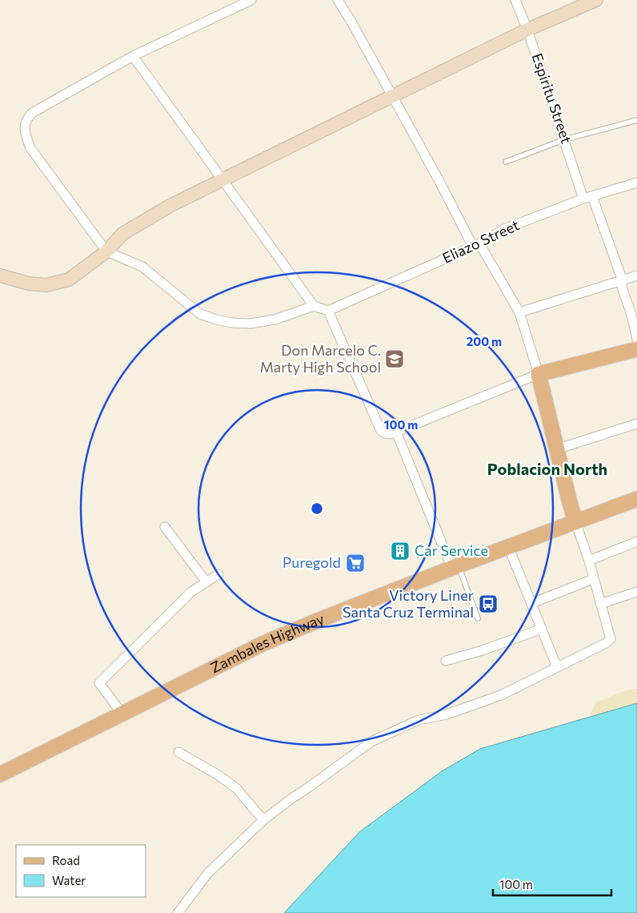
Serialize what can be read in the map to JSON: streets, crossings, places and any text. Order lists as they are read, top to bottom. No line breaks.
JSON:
{"streets":{"main road":["Zambales Highway"],"street":["Espiritu Street","Eliazo Street"]},"crossings":[["Espiritu Street","Eliazo Street"]],"districts":["Poblacion North"],"places":{"school or university":["Don Marcelo C. Marty High School"],"building":["Car Service"],"supermarket":["Puregold"],"bus stop":["Victory Liner Santa Cruz Terminal"]},"legend":["Road","Water"],"scale_bar":"100 m","rings":["200 m","100 m"]}
